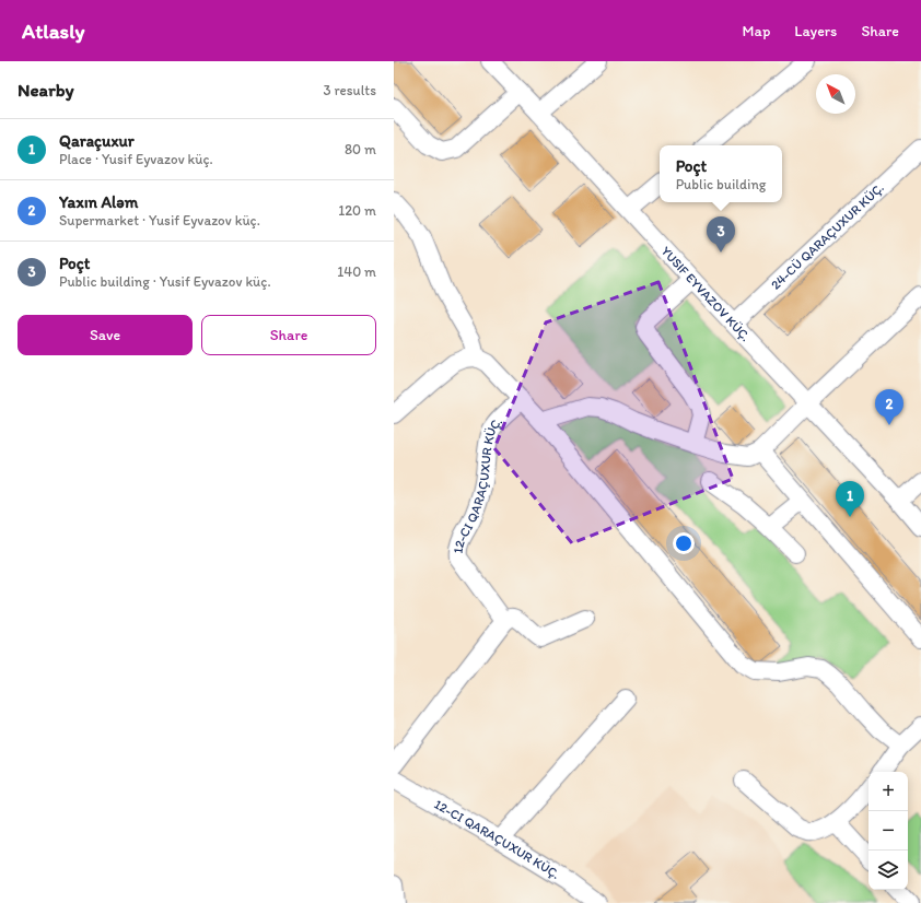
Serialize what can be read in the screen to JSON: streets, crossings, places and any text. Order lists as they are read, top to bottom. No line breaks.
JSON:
{"streets":{"street":["24-CÜ QARAÇUXUR KÜÇ.","YUSIF EYVAZOV KÜÇ.","12-CI QARAÇUXUR KÜÇ."]},"crossings":[["24-CÜ QARAÇUXUR KÜÇ.","YUSIF EYVAZOV KÜÇ."]],"north":"top left","page":{"header":"Atlasly","nav":["Map","Layers","Share"],"heading":["Nearby","3 results"],"list":[{"mark":"1","name":"Qaraçuxur","note":"Place · Yusif Eyvazov küç.","value":"80 m"},{"mark":"2","name":"Yaxın Aləm","note":"Supermarket · Yusif Eyvazov küç.","value":"120 m"},{"mark":"3","name":"Poçt","note":"Public building · Yusif Eyvazov küç.","value":"140 m"}],"popup":["Poçt","Public building"],"pins":["3","2","1"],"buttons":["Save","Share"],"map_buttons":["+","−"]}}
